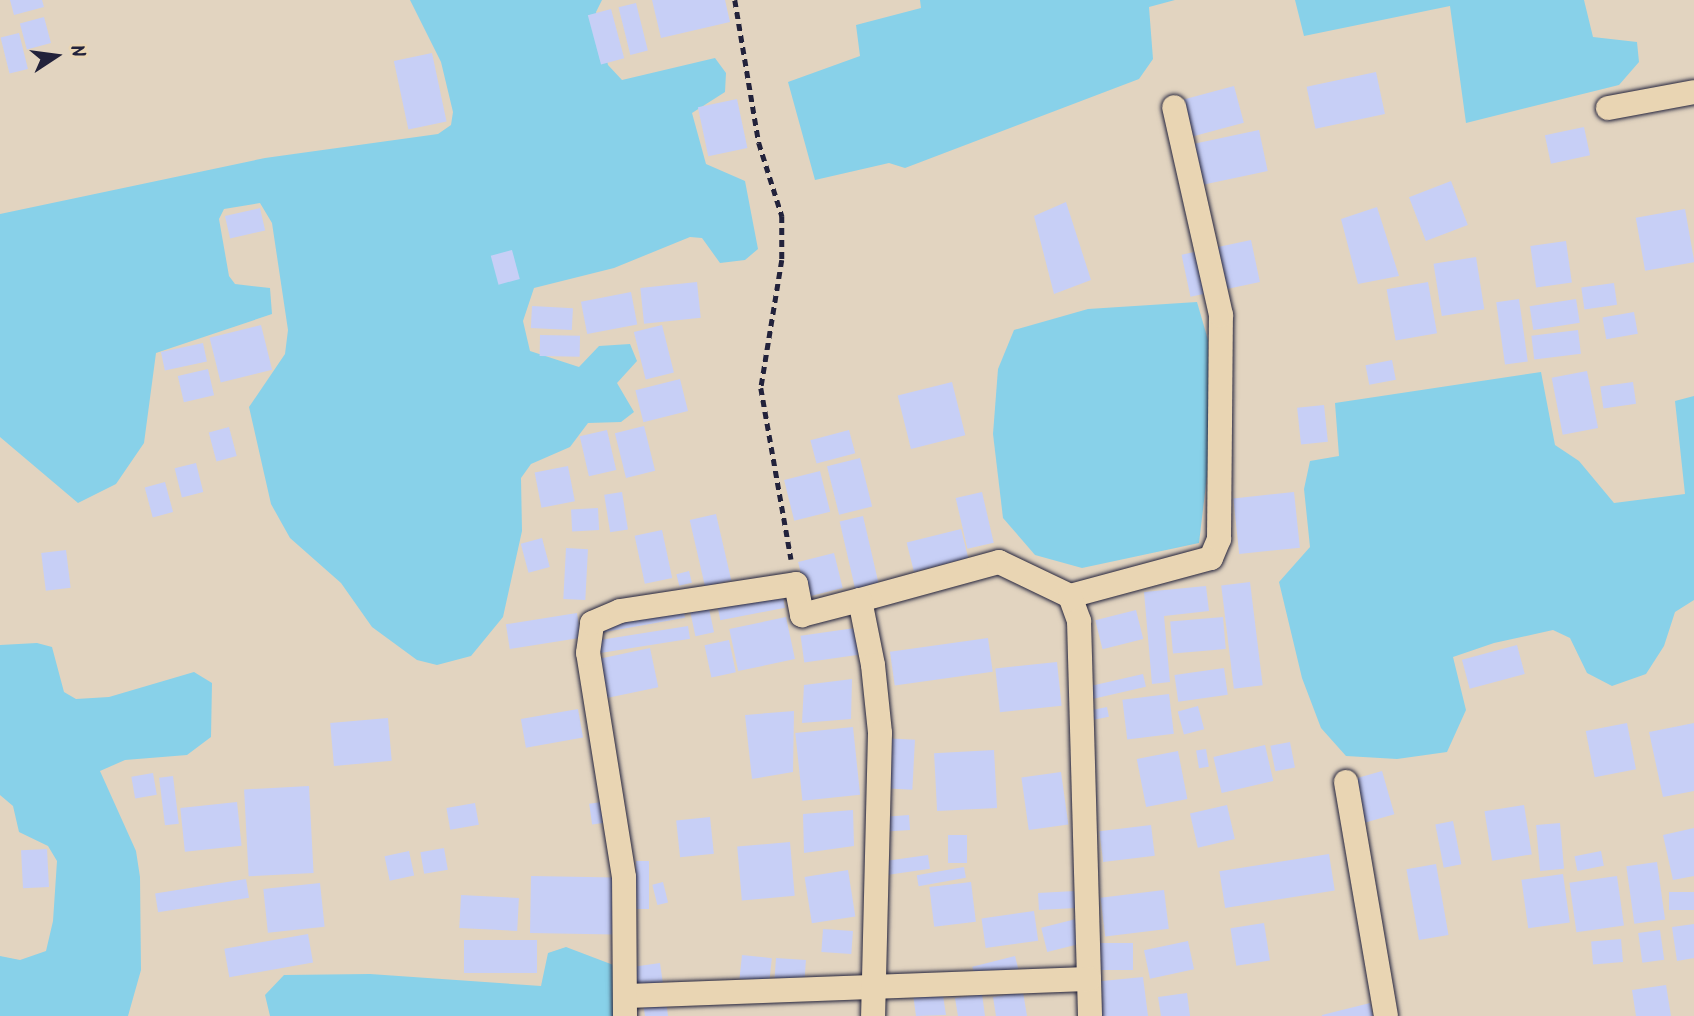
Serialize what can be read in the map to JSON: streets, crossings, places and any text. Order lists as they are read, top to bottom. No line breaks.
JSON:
{"north":"right"}
